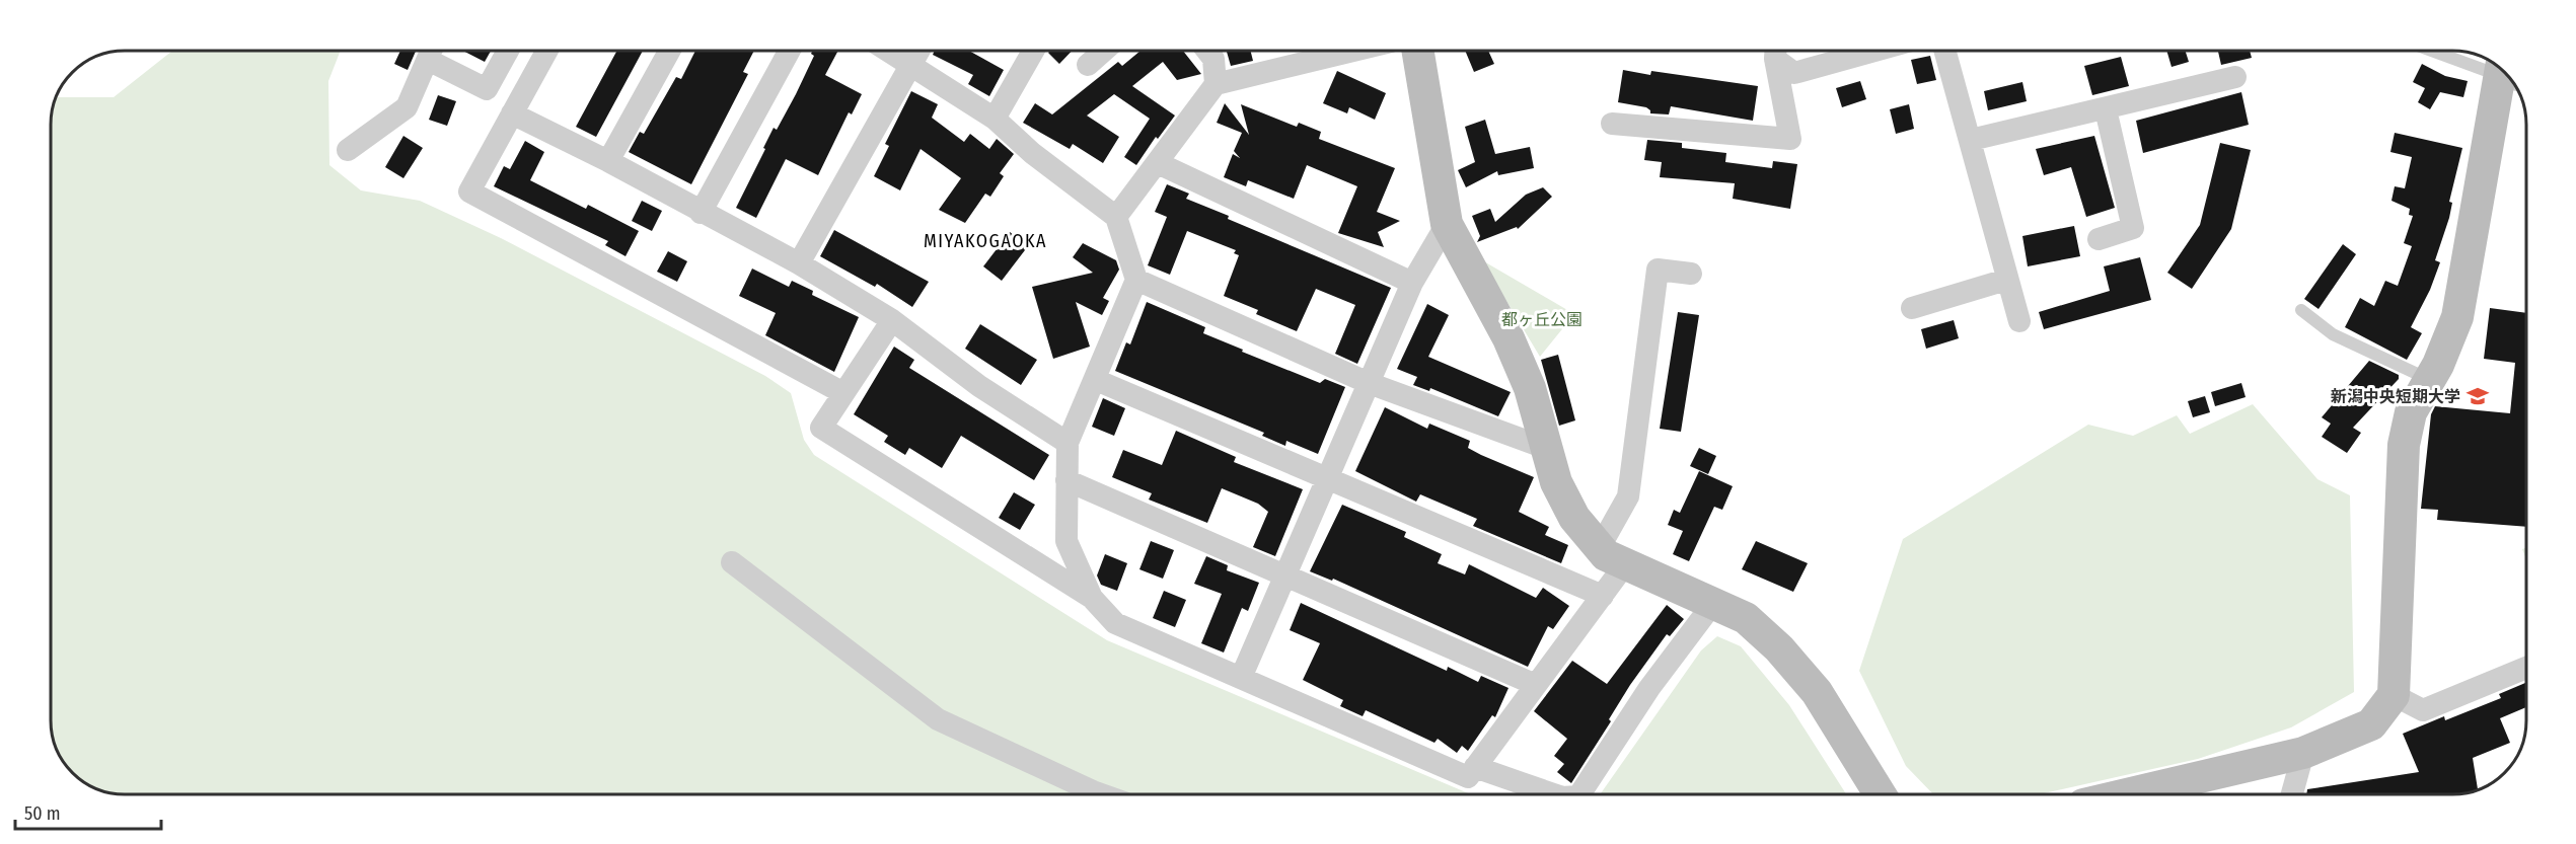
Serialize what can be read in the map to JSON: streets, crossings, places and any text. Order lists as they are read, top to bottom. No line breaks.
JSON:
{"districts":["MIYAKOGAOKA"],"parks":["都ヶ丘公園"],"places":{"school or university":["新潟中央短期大学"]},"scale_bar":"50 m"}
